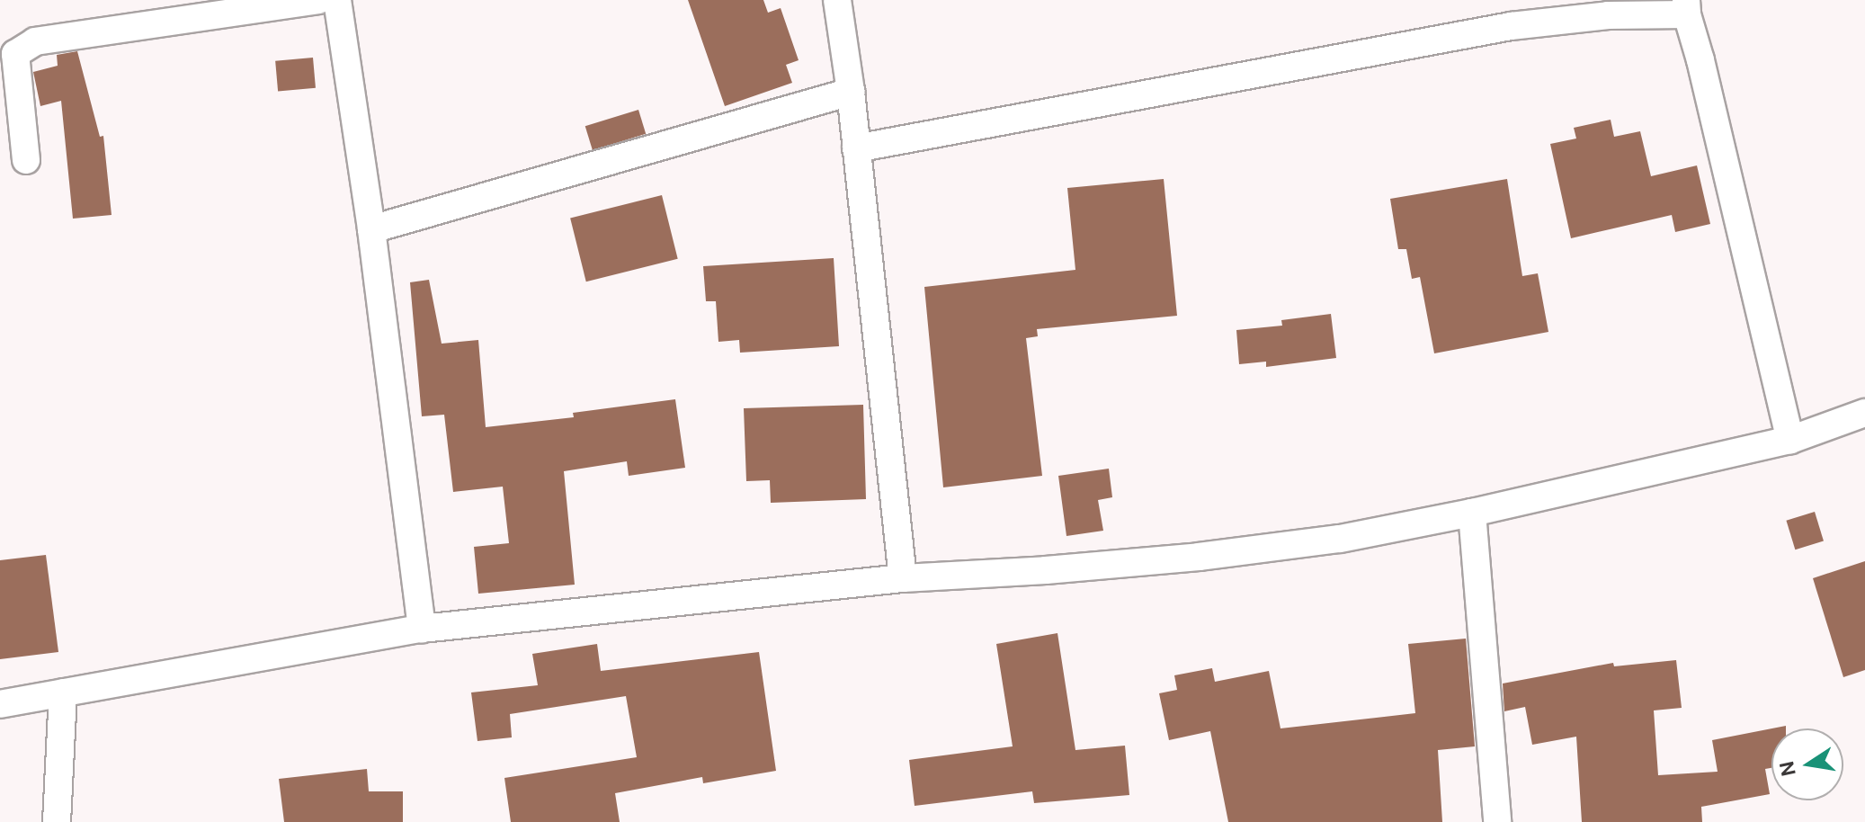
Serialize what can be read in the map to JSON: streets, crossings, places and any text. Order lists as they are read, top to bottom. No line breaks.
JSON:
{"north":"left"}
